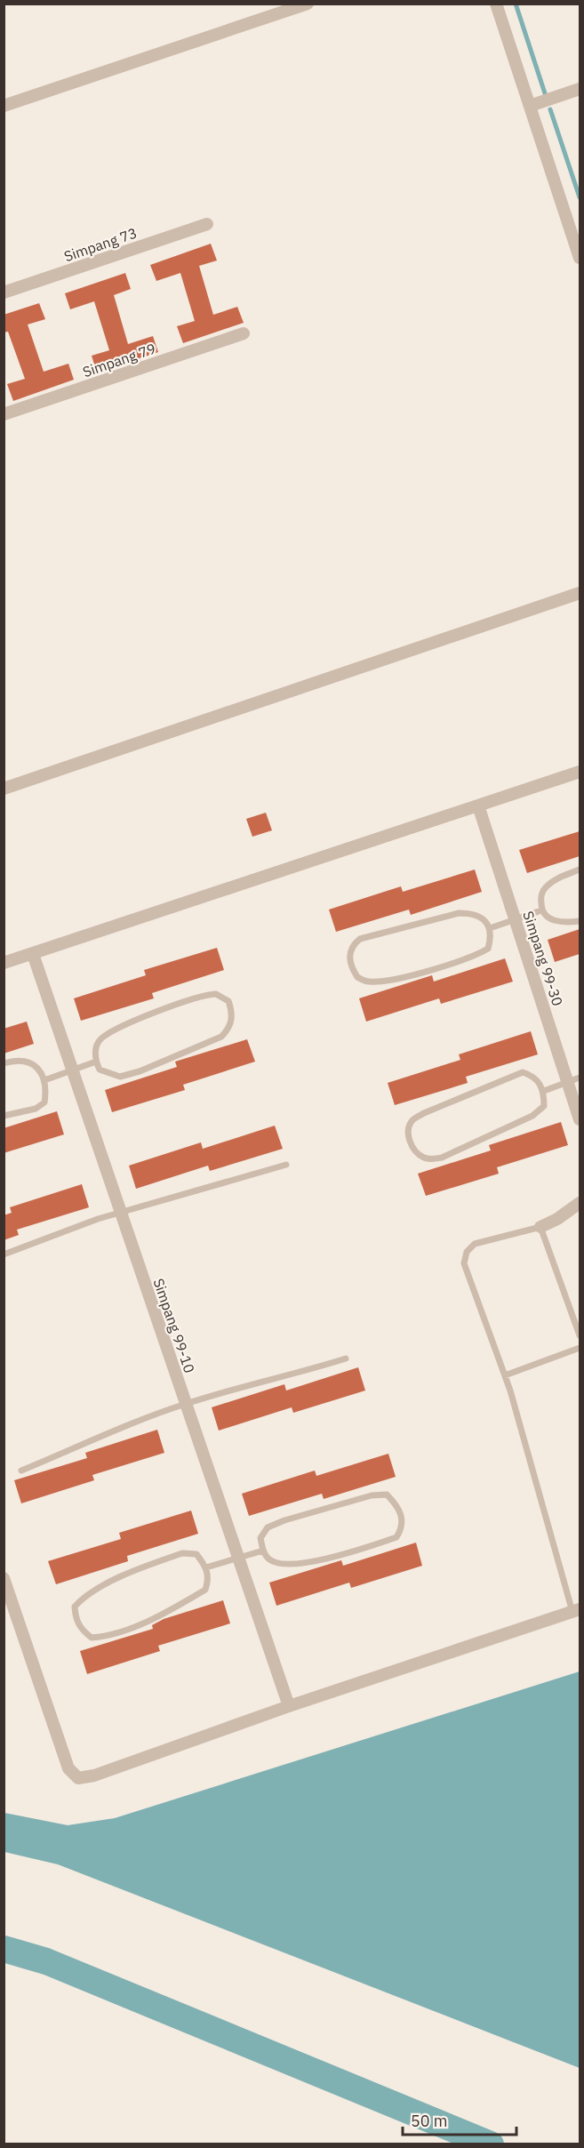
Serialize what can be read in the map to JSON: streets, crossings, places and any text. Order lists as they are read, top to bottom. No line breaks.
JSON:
{"streets":{"street":["Simpang 73","Simpang 79","Simpang 99-30","Simpang 99-10"]},"scale_bar":"50 m"}
